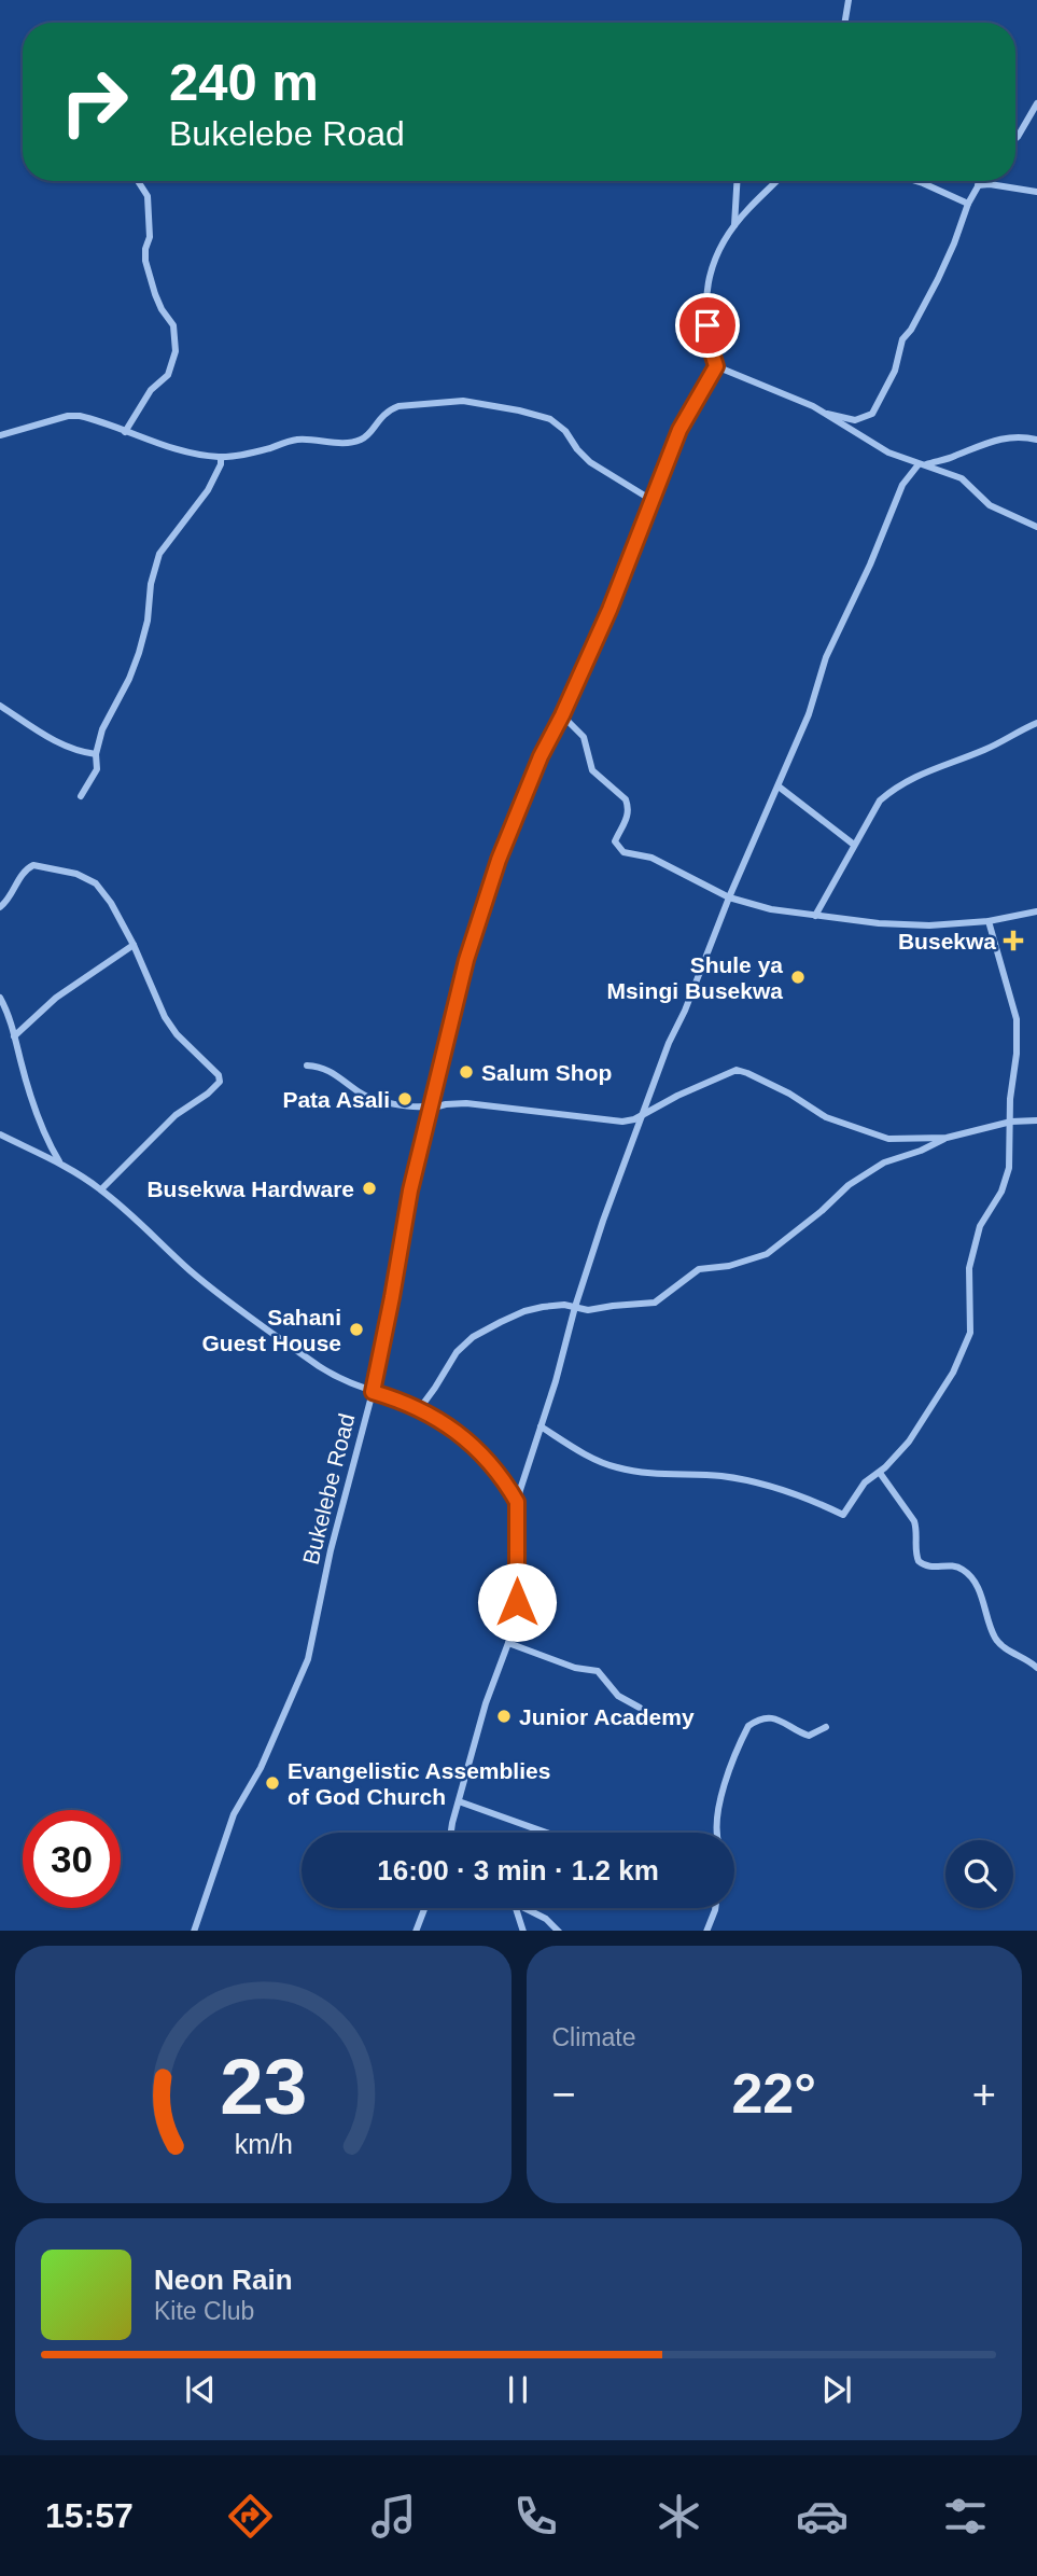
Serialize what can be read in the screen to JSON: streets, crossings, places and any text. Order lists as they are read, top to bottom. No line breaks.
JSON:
{"streets":{"street":["Bukelebe Road"]},"places":{"health":["Busekwa"],"other":["Shule ya Msingi Busekwa","Salum Shop","Pata Asali","Busekwa Hardware","Sahani Guest House","Junior Academy","Evangelistic Assemblies of God Church"]},"page":{"turn":["240 m","Bukelebe Road"],"limit":"30","trip":"16:00 · 3 min · 1.2 km","tile":"Climate","heat":["−","22°","+"],"song":["Neon Rain","Kite Club"],"tabs":"15:57","gauge":["23","km/h"]}}
